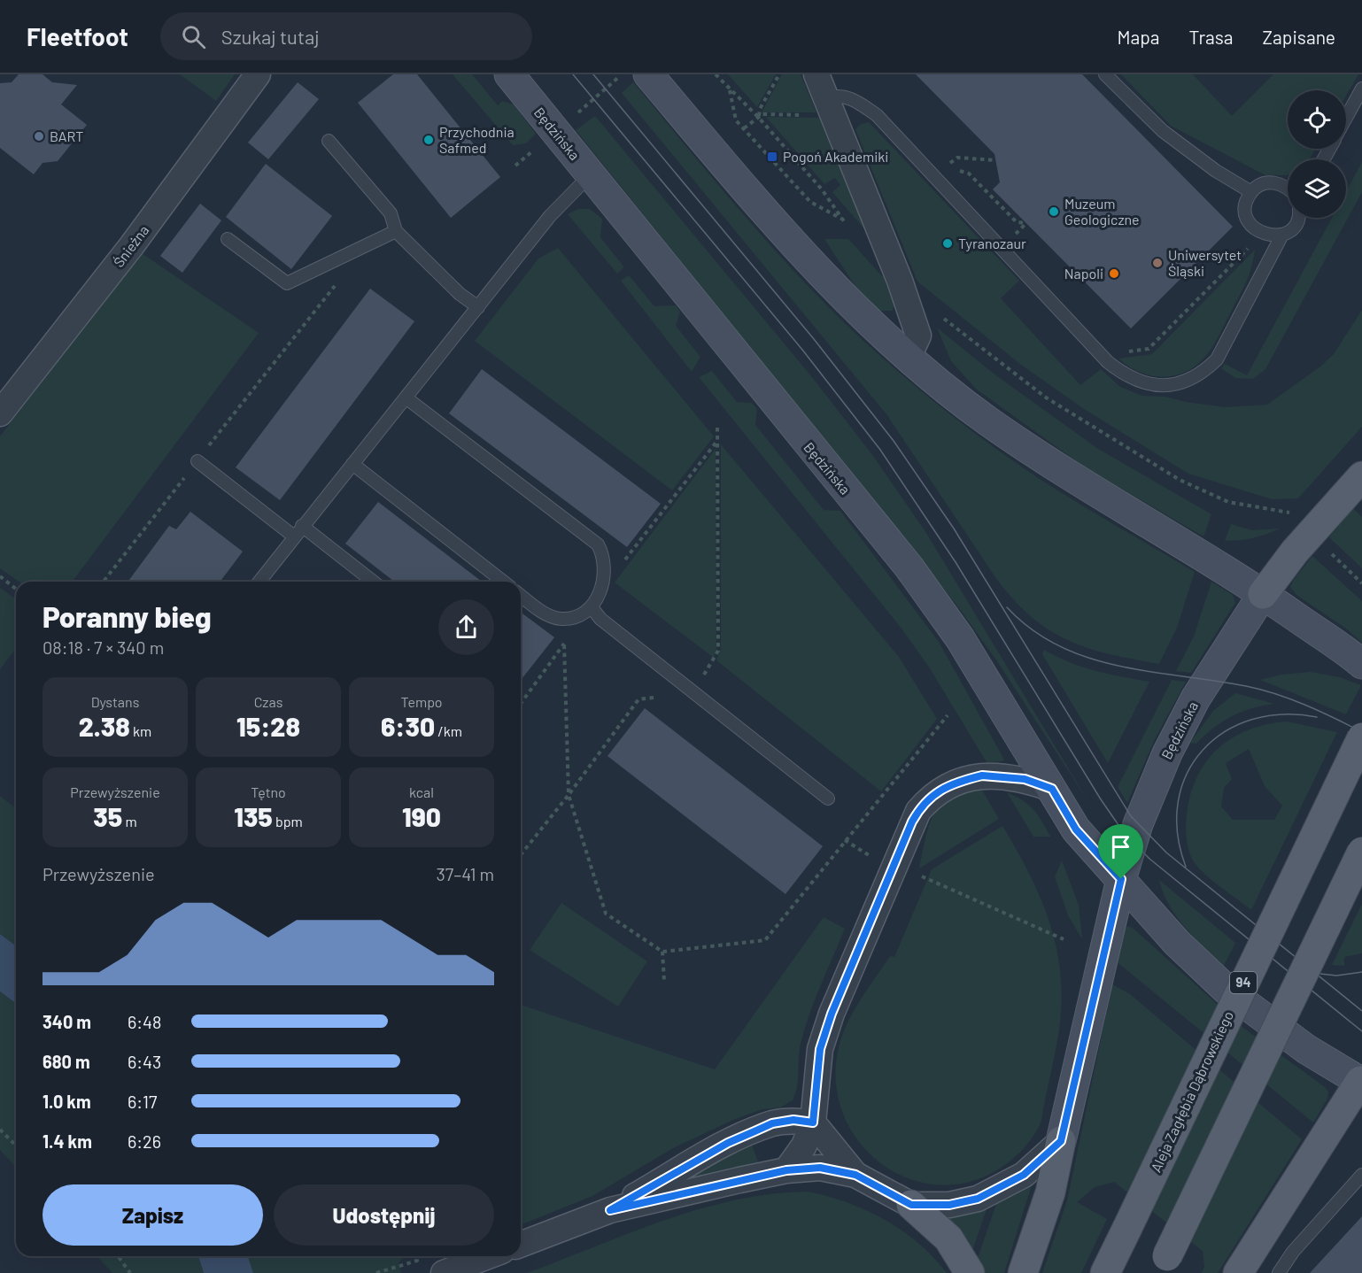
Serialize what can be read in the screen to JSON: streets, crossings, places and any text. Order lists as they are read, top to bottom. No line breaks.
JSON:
{"streets":{"main road":["94","Aleja Zagłębia Dąbrowskiego"],"street":["Będzińska","Śnieżna"]},"places":{"other":["BART","Przychodnia Safmed","Muzeum Geologiczne","Tyranozaur","Uniwersytet Śląski","Napoli"],"transit":["Pogoń Akademiki"]},"page":{"header":"Fleetfoot","search":"Szukaj tutaj","nav":["Mapa","Trasa","Zapisane"],"heading":["Poranny bieg","08:18 · 7 × 340 m"],"stats":[["Dystans","2.38 km"],["Czas","15:28"],["Tempo","6:30 /km"],["Przewyższenie","35 m"],["Tętno","135 bpm"],["kcal","190"]],"chart":["Przewyższenie","37–41 m"],"list":[{"name":"340 m","note":"6:48"},{"name":"680 m","note":"6:43"},{"name":"1.0 km","note":"6:17"},{"name":"1.4 km","note":"6:26"}],"buttons":["Zapisz","Udostępnij"]}}
